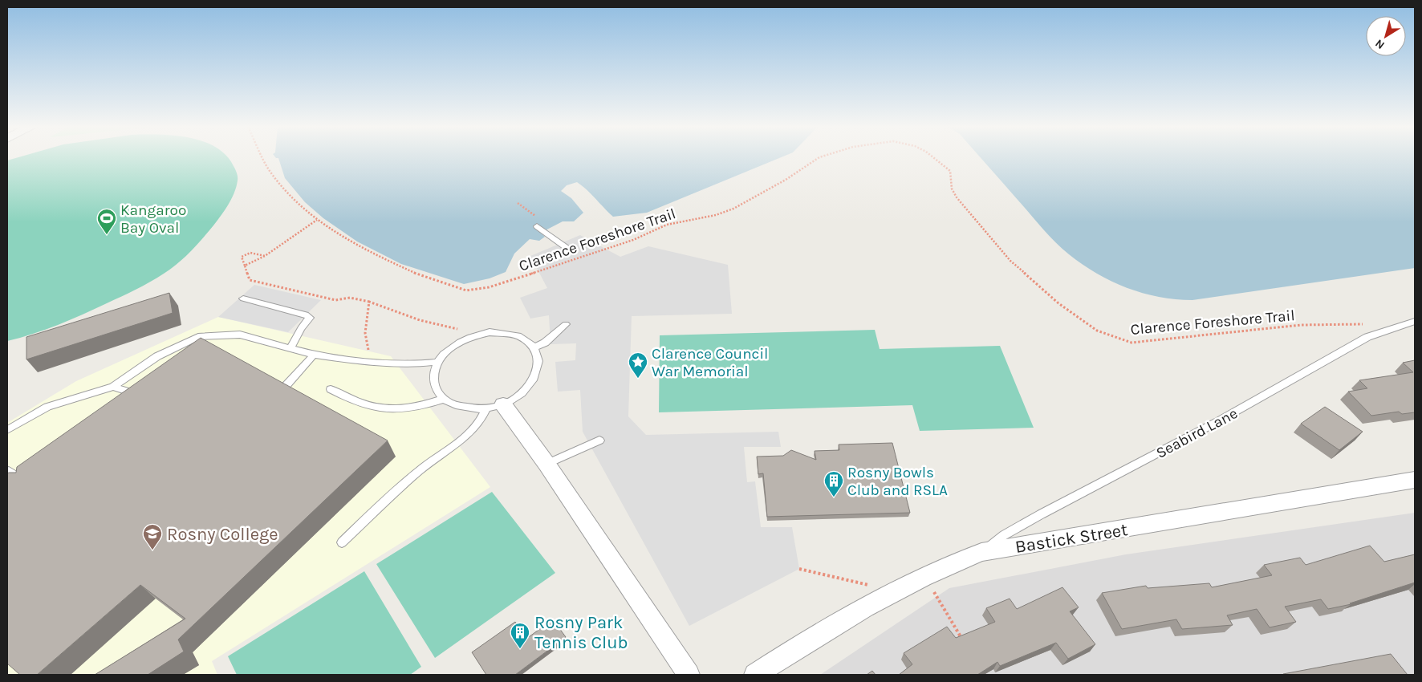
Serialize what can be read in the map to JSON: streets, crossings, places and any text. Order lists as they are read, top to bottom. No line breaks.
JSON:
{"streets":{"street":["Bastick Street"],"lane":["Seabird Lane"],"path":["Clarence Foreshore Trail"]},"crossings":[["Clarence Foreshore Trail","Seabird Lane"],["Seabird Lane","Bastick Street"]],"places":{"sports":["Kangaroo Bay Oval"],"place":["Clarence Council War Memorial"],"building":["Rosny Bowls Club and RSLA","Rosny Park Tennis Club"],"school or university":["Rosny College"]},"north":"bottom left"}
